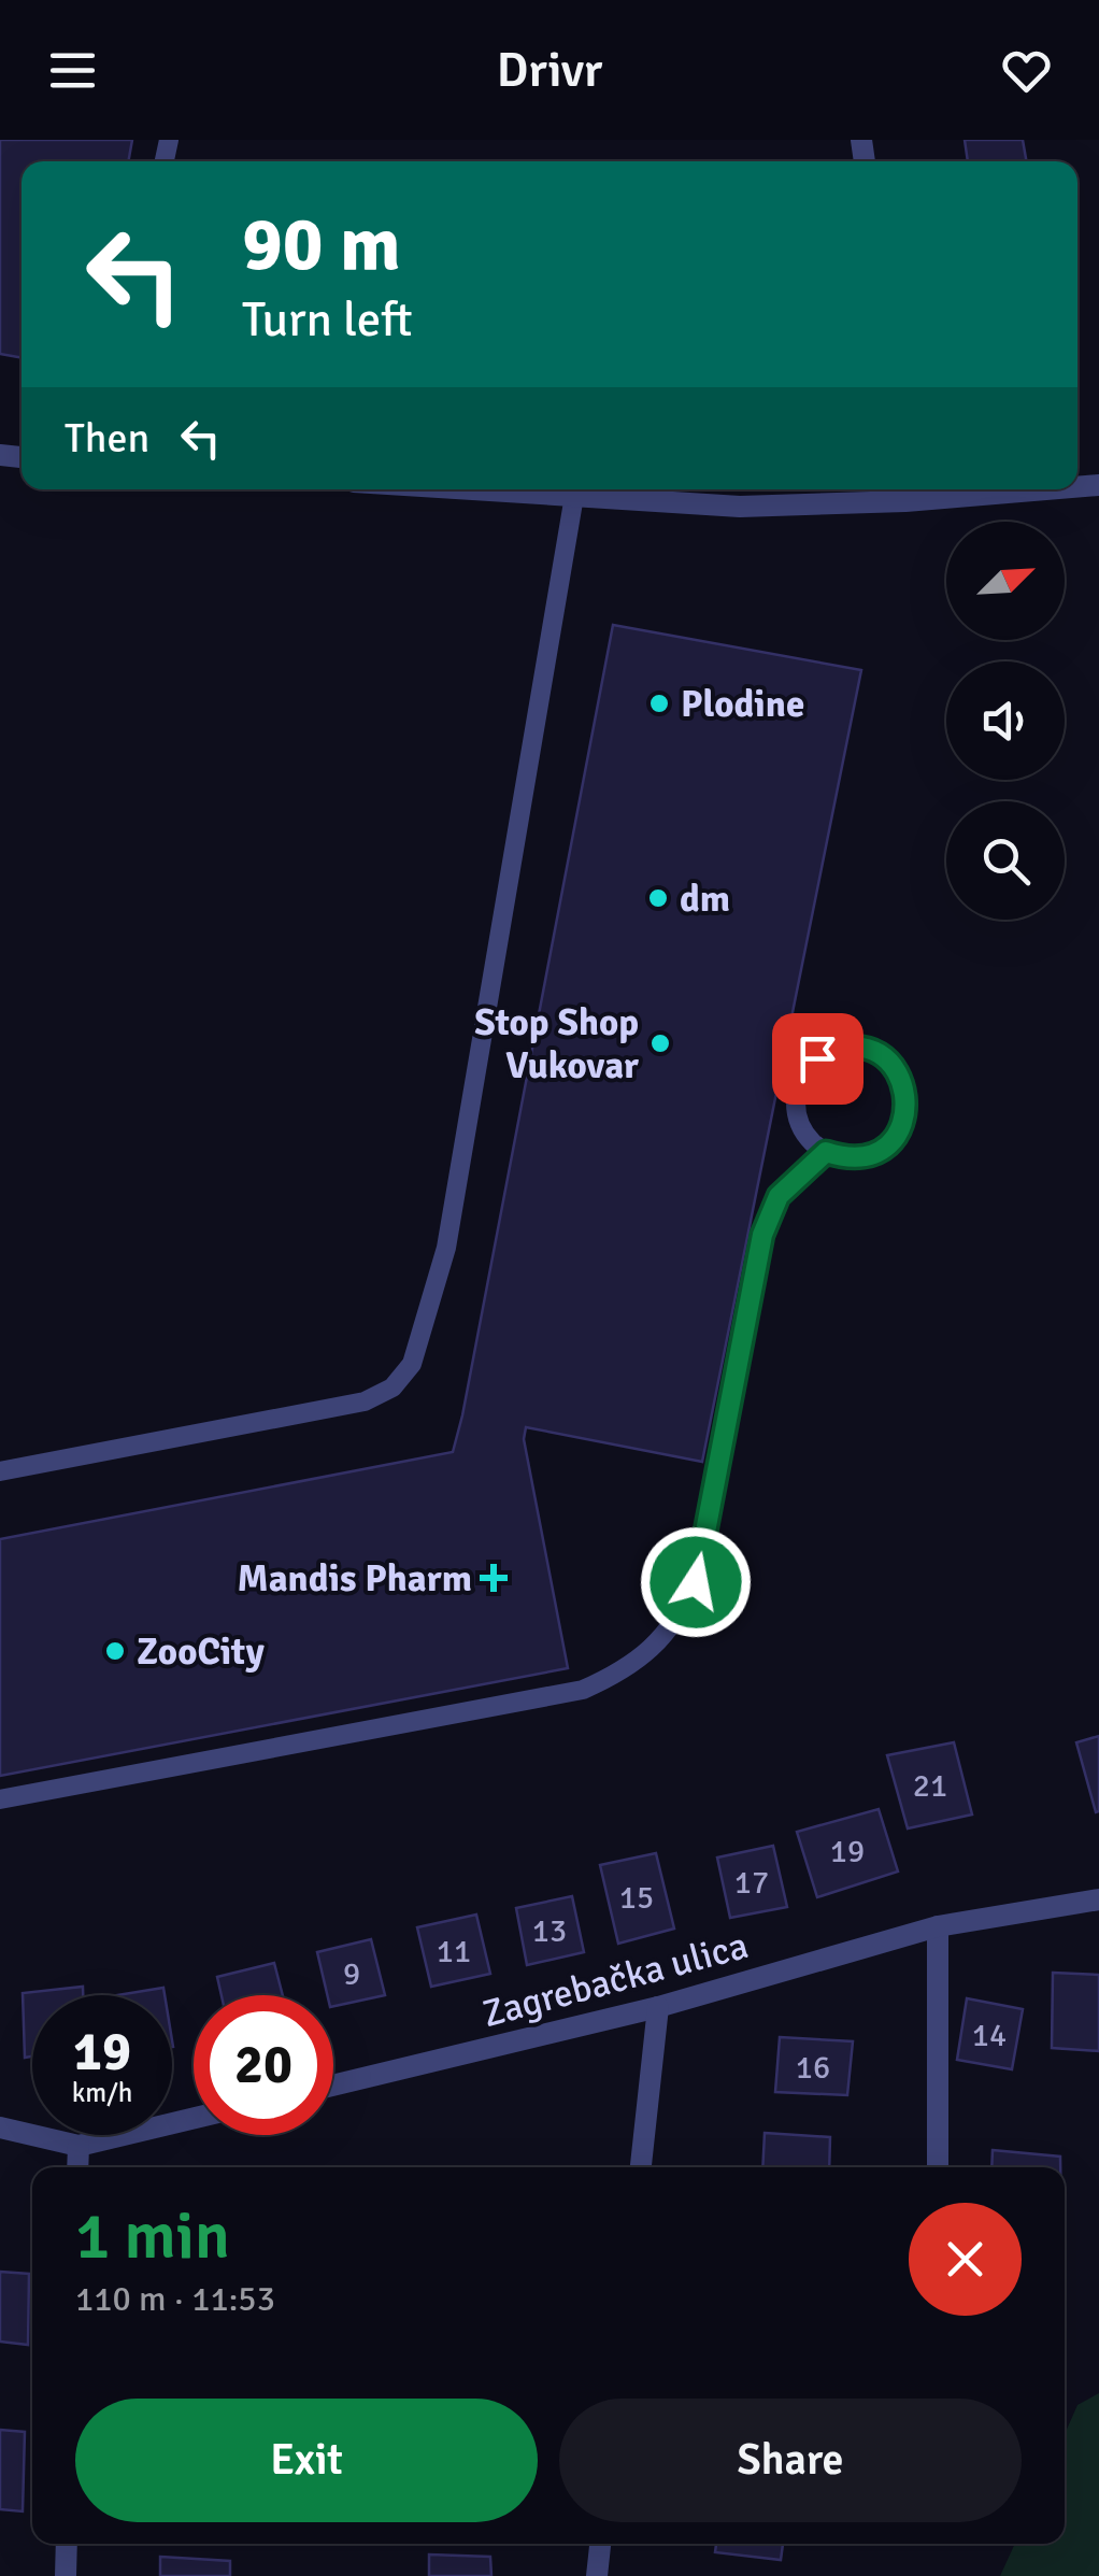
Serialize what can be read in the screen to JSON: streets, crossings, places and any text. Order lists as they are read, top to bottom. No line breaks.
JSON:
{"streets":{"street":["Zagrebačka ulica"]},"places":{"other":["Plodine","dm","Stop Shop Vukovar","ZooCity"],"health":["Mandis Pharm"]},"house_numbers":["21","19","17","15","13","11","9","14","16"],"north":"top right","page":{"header":"Drivr","turn":["90 m","Turn left"],"then":"Then","speed":"19 km/h","limit":"20","heading":["1 min","110 m · 11:53"],"buttons":["Exit","Share"]}}
